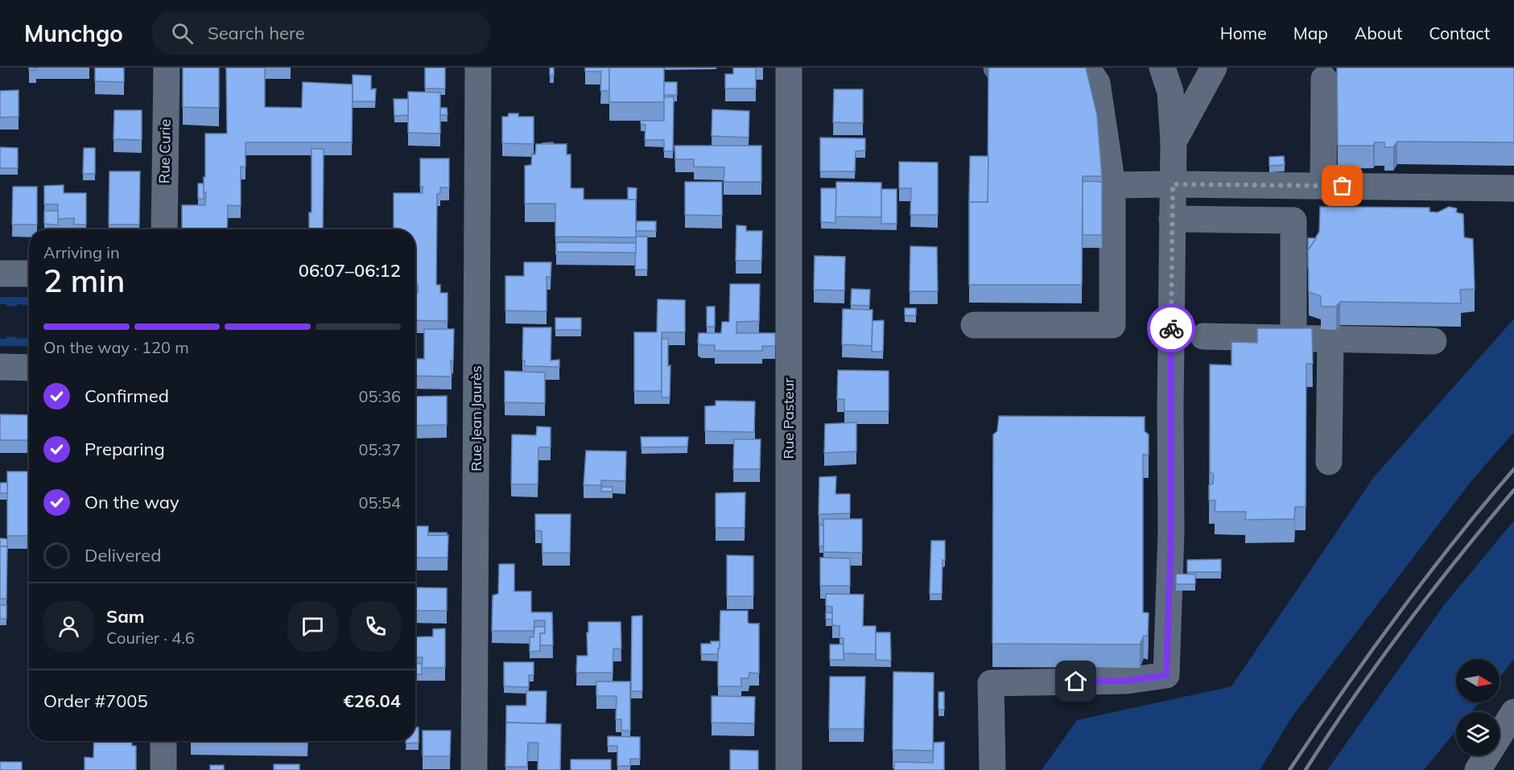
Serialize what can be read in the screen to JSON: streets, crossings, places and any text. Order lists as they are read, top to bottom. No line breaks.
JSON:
{"streets":{"street":["Rue Curie","Rue Jean Jaurès","Rue Pasteur"]},"north":"right","page":{"header":"Munchgo","search":"Search here","nav":["Home","Map","About","Contact"],"heading":["2 min","Arriving in","06:07–06:12"],"panel":["Sam","Courier · 4.6","Order #7005","€26.04"],"bar":"On the way · 120 m","list":[["Confirmed","05:36"],["Preparing","05:37"],["On the way","05:54"],"Delivered"]}}
